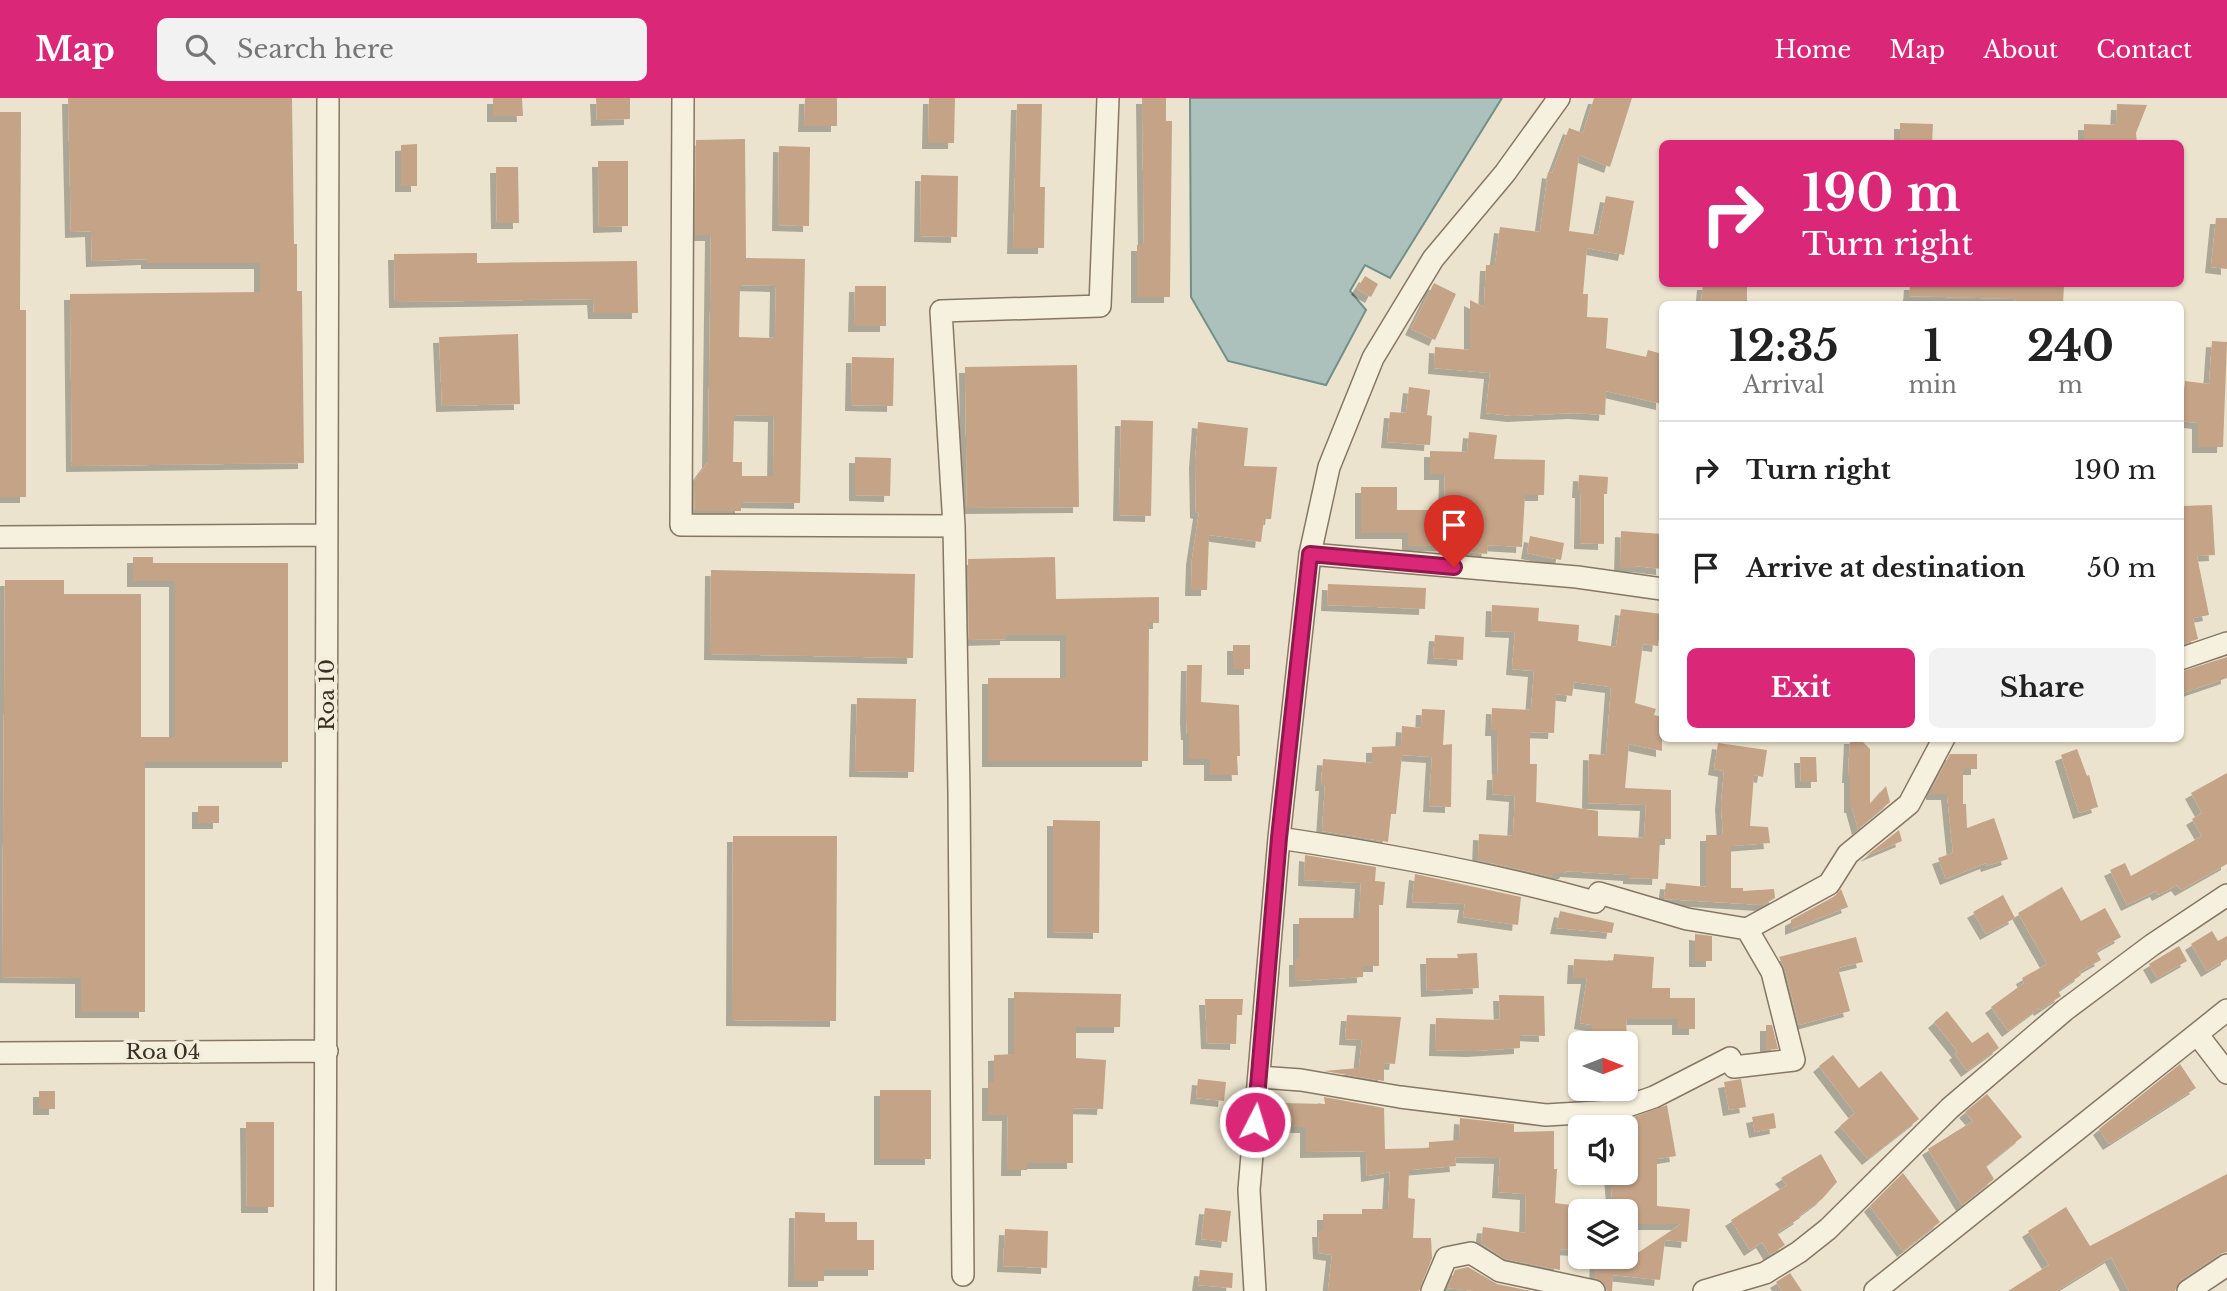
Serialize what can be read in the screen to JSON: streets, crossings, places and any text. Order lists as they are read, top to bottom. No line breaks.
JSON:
{"streets":{"street":["Roa 10","Roa 04"]},"crossings":[["Roa 10","Roa 04"]],"north":"right","page":{"header":"Map","search":"Search here","nav":["Home","Map","About","Contact"],"turn":["190 m","Turn right"],"eta":["12:35","Arrival","1","min","240","m"],"list":[{"name":"Turn right","value":"190 m"},{"name":"Arrive at destination","value":"50 m"}],"buttons":["Exit","Share"]}}
